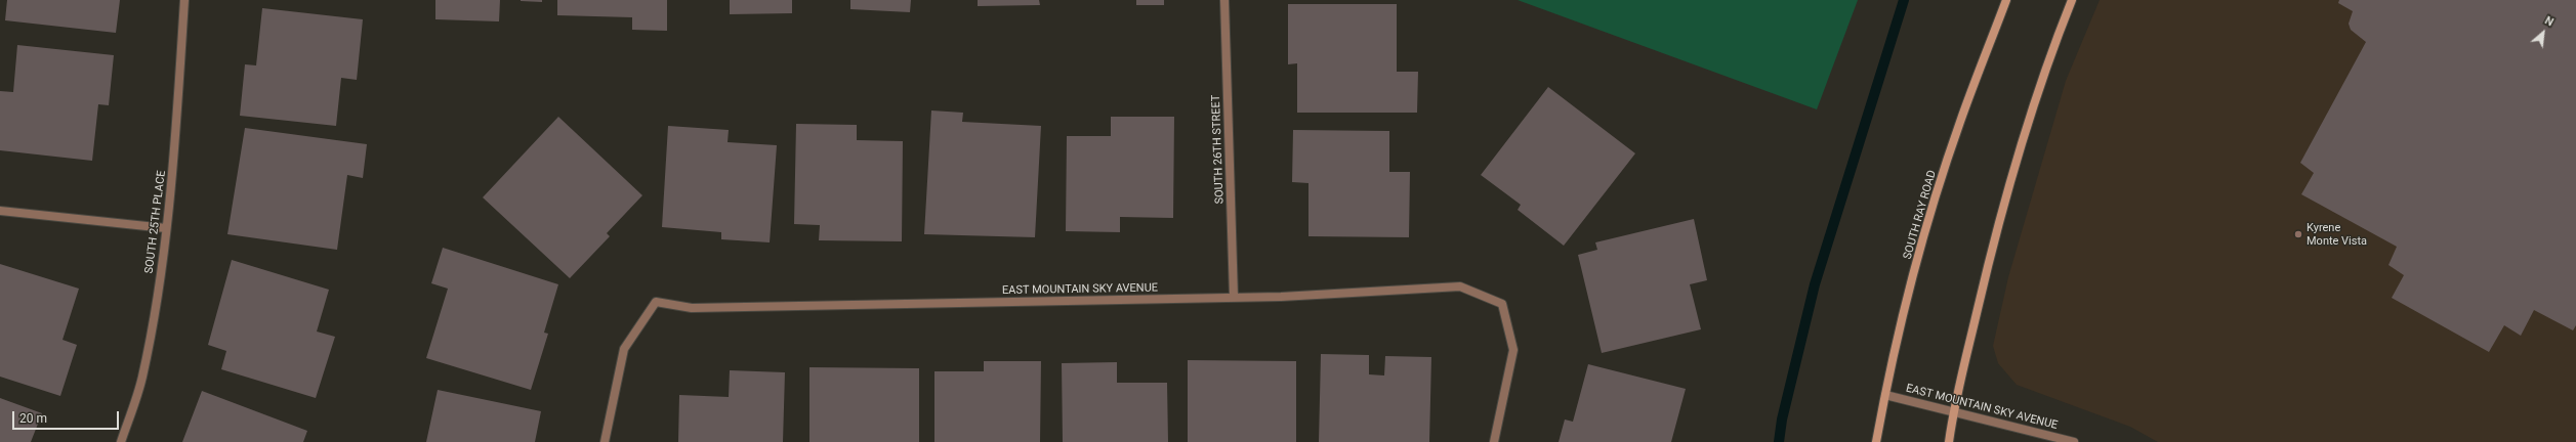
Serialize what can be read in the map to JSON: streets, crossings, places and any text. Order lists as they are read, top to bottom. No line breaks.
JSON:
{"streets":{"main road":["SOUTH RAY ROAD"],"street":["SOUTH 26TH STREET","SOUTH 25TH PLACE","EAST MOUNTAIN SKY AVENUE"]},"crossings":[["SOUTH 26TH STREET","EAST MOUNTAIN SKY AVENUE"],["SOUTH RAY ROAD","EAST MOUNTAIN SKY AVENUE"]],"places":["Kyrene Monte Vista"],"scale_bar":"20 m","north":"top right"}
